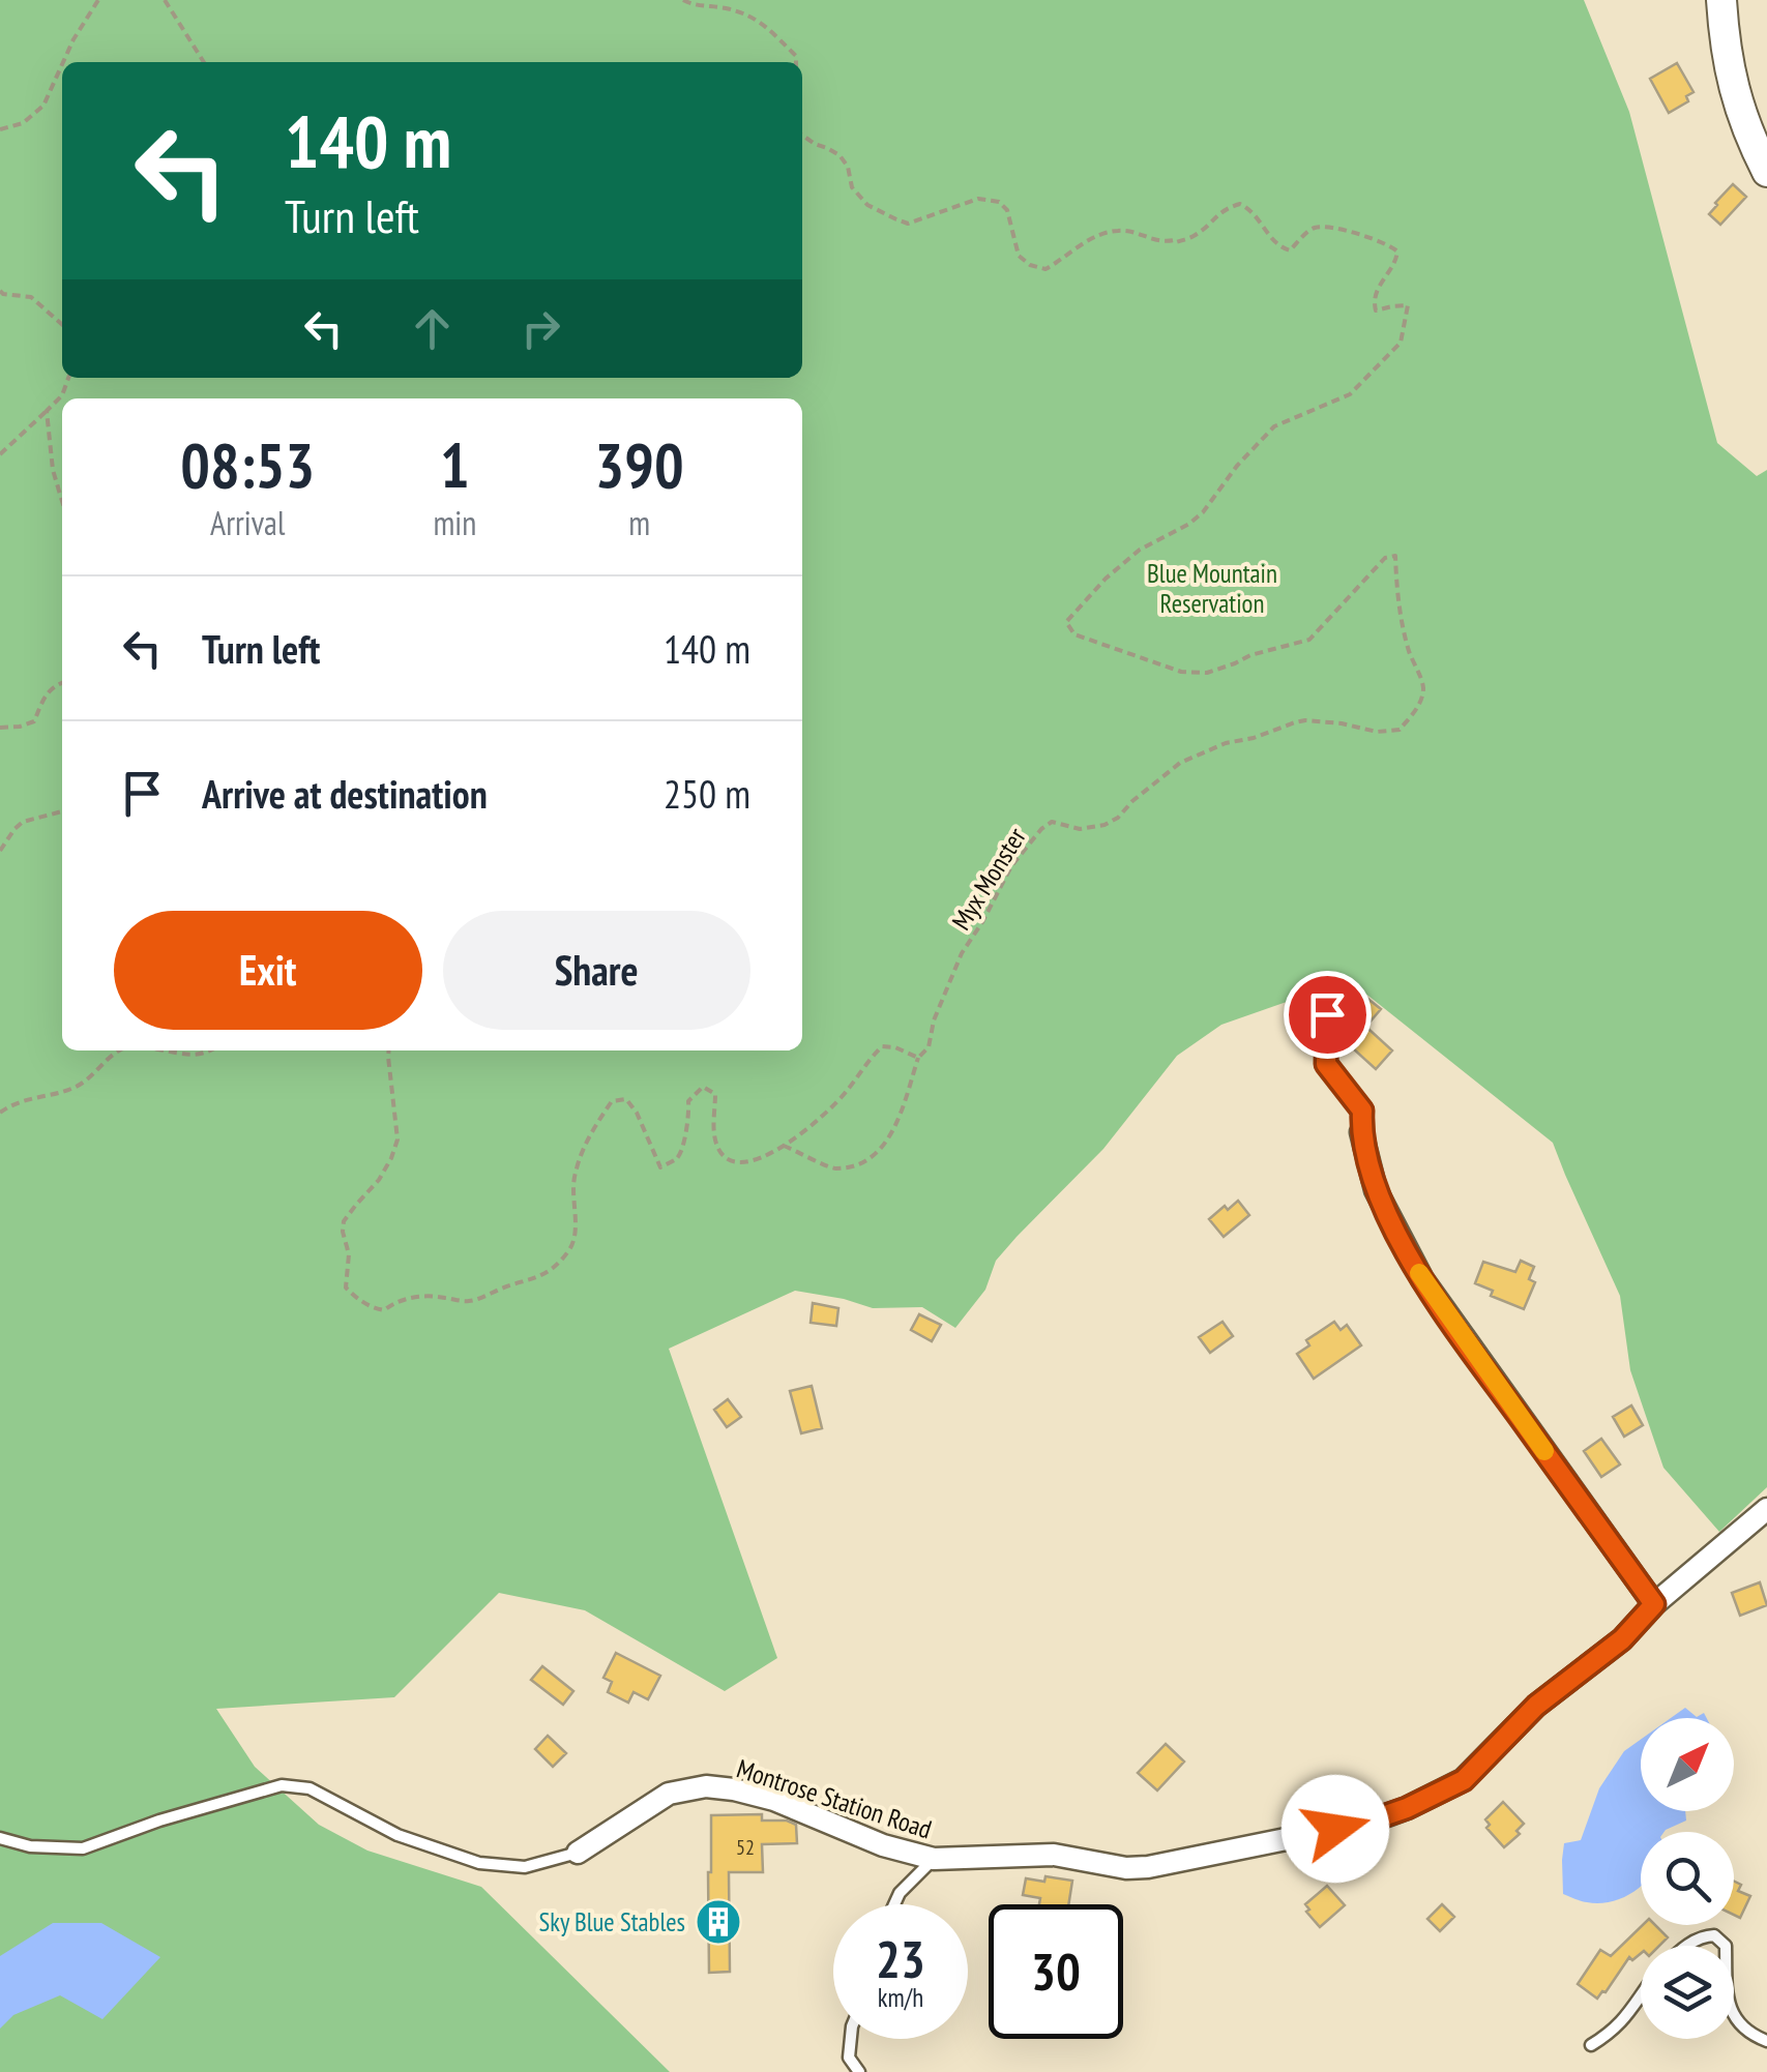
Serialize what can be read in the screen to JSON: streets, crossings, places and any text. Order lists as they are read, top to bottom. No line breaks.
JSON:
{"streets":{"street":["Montrose Station Road"],"path":["Myx Monster"]},"parks":["Blue Mountain Reservation"],"places":{"building":["Sky Blue Stables"]},"house_numbers":["52"],"north":"top right","page":{"turn":["140 m","Turn left"],"eta":["08:53","Arrival","1","min","390","m"],"list":[{"name":"Turn left","value":"140 m"},{"name":"Arrive at destination","value":"250 m"}],"buttons":["Exit","Share"],"speed":"23 km/h","limit":"30"}}
